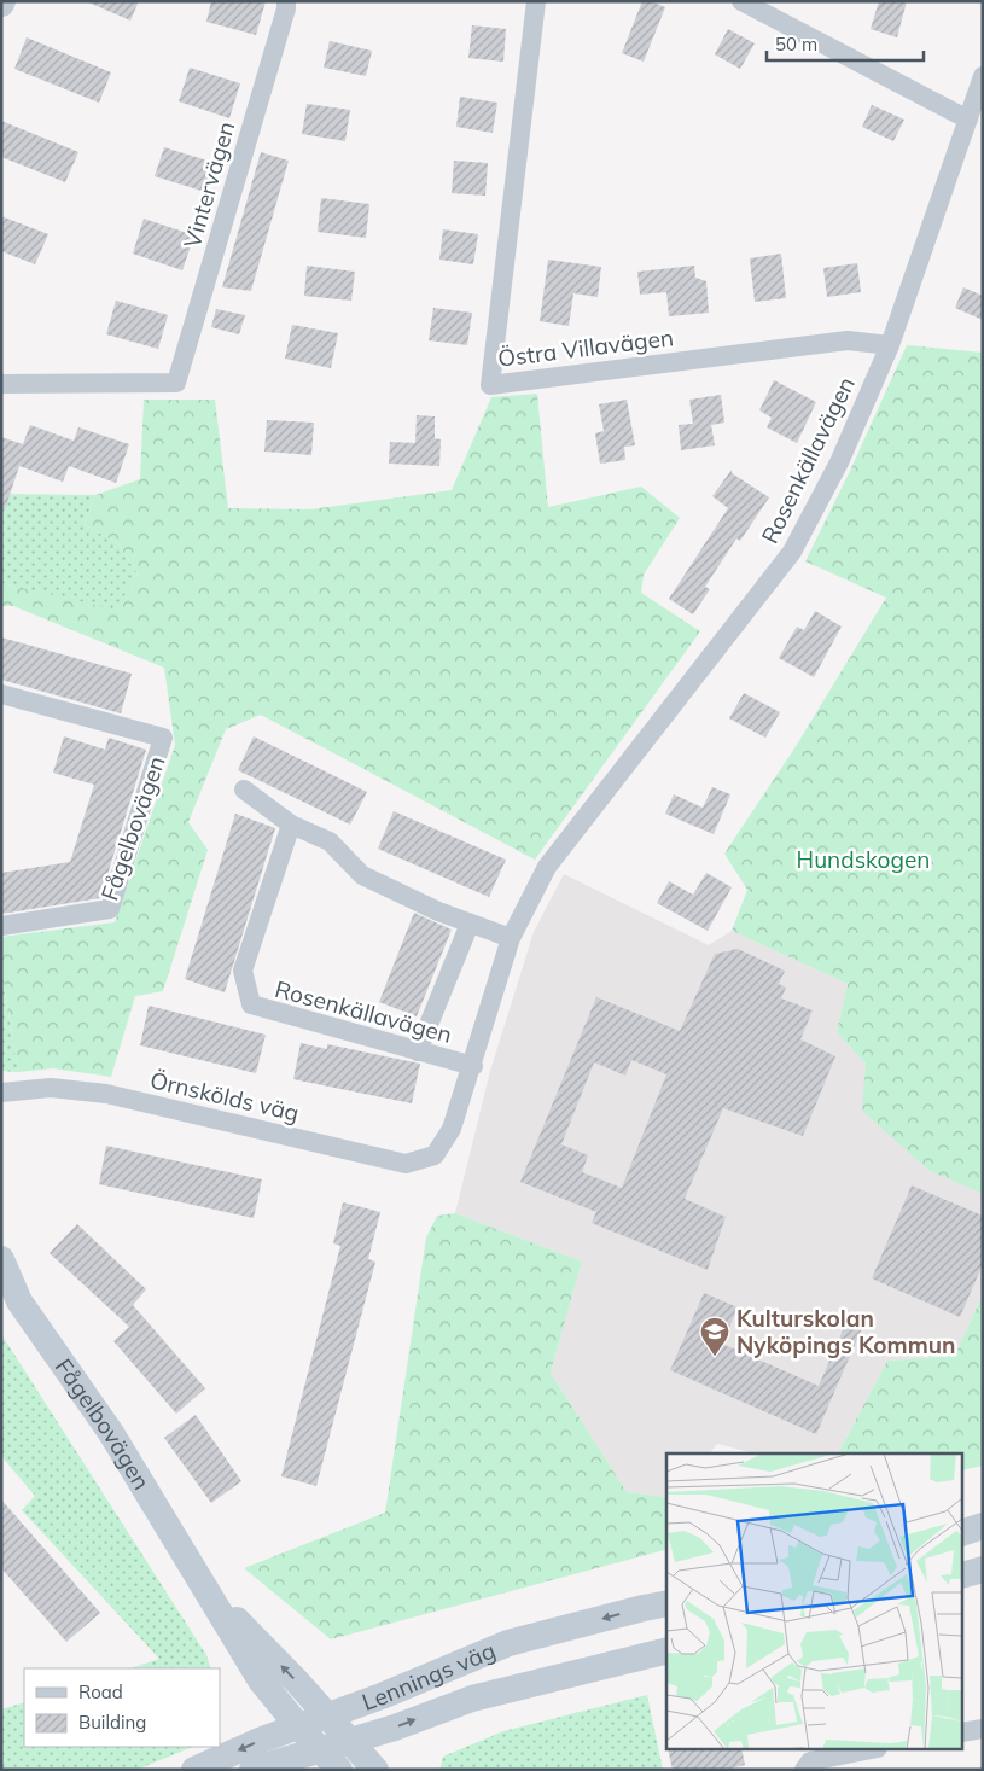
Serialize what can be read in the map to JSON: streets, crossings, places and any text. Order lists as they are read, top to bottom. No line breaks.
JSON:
{"streets":{"main road":["Fågelbovägen","Lennings väg"],"street":["Vintervägen","Östra Villavägen","Rosenkällavägen","Örnskölds väg"]},"crossings":[["Östra Villavägen","Rosenkällavägen"],["Rosenkällavägen","Örnskölds väg"],["Fågelbovägen","Lennings väg"]],"parks":["Hundskogen"],"places":{"school or university":["Kulturskolan Nyköpings Kommun"]},"legend":["Road","Building"],"scale_bar":"50 m"}
